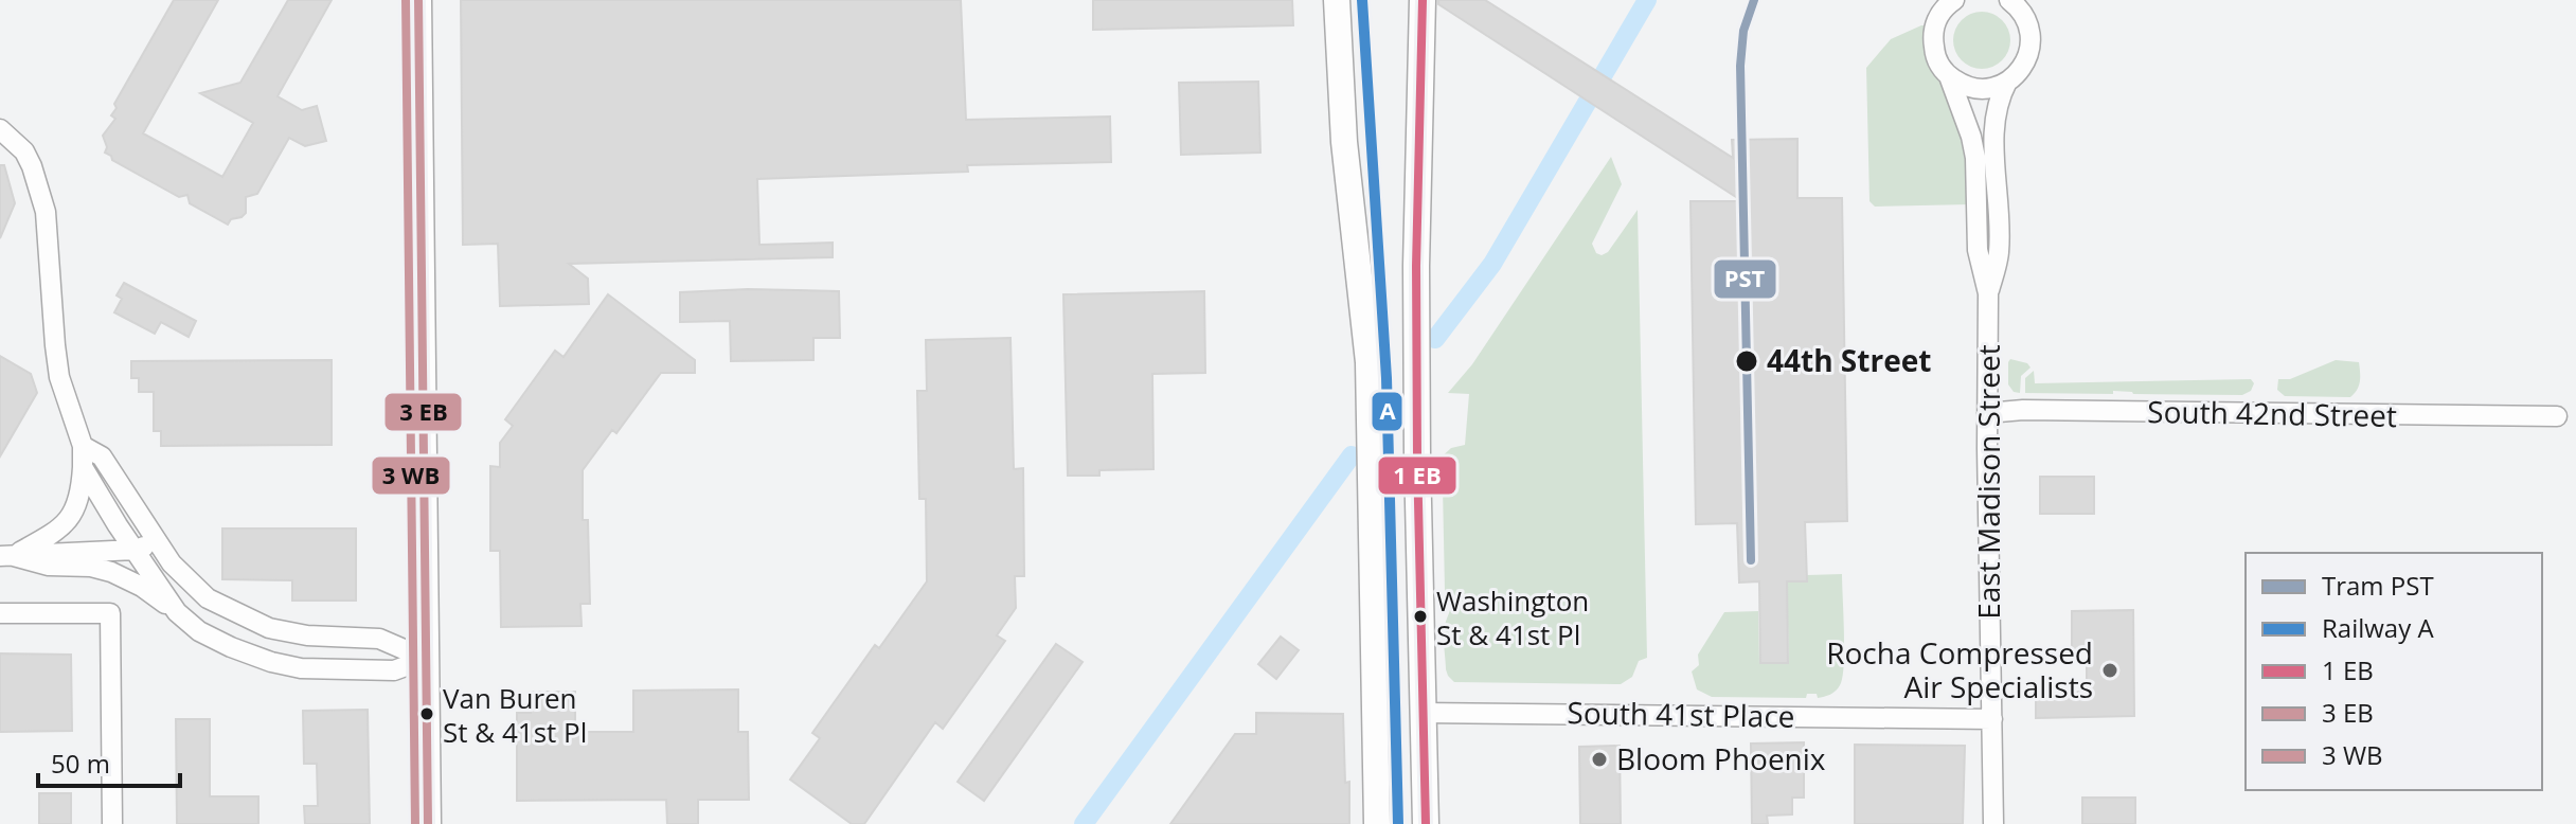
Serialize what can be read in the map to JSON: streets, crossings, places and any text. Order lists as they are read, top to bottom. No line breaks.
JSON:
{"streets":{"street":["South 42nd Street","East Madison Street","South 41st Place"]},"crossings":[["South 42nd Street","East Madison Street"],["East Madison Street","South 41st Place"]],"places":["44th Street","Washington St & 41st Pl","Rocha Compressed Air Specialists","Van Buren St & 41st Pl","Bloom Phoenix"],"lines":["tram line PST","rail line A"],"legend":["Tram PST","Railway A","1 EB","3 EB","3 WB"],"scale_bar":"50 m"}
